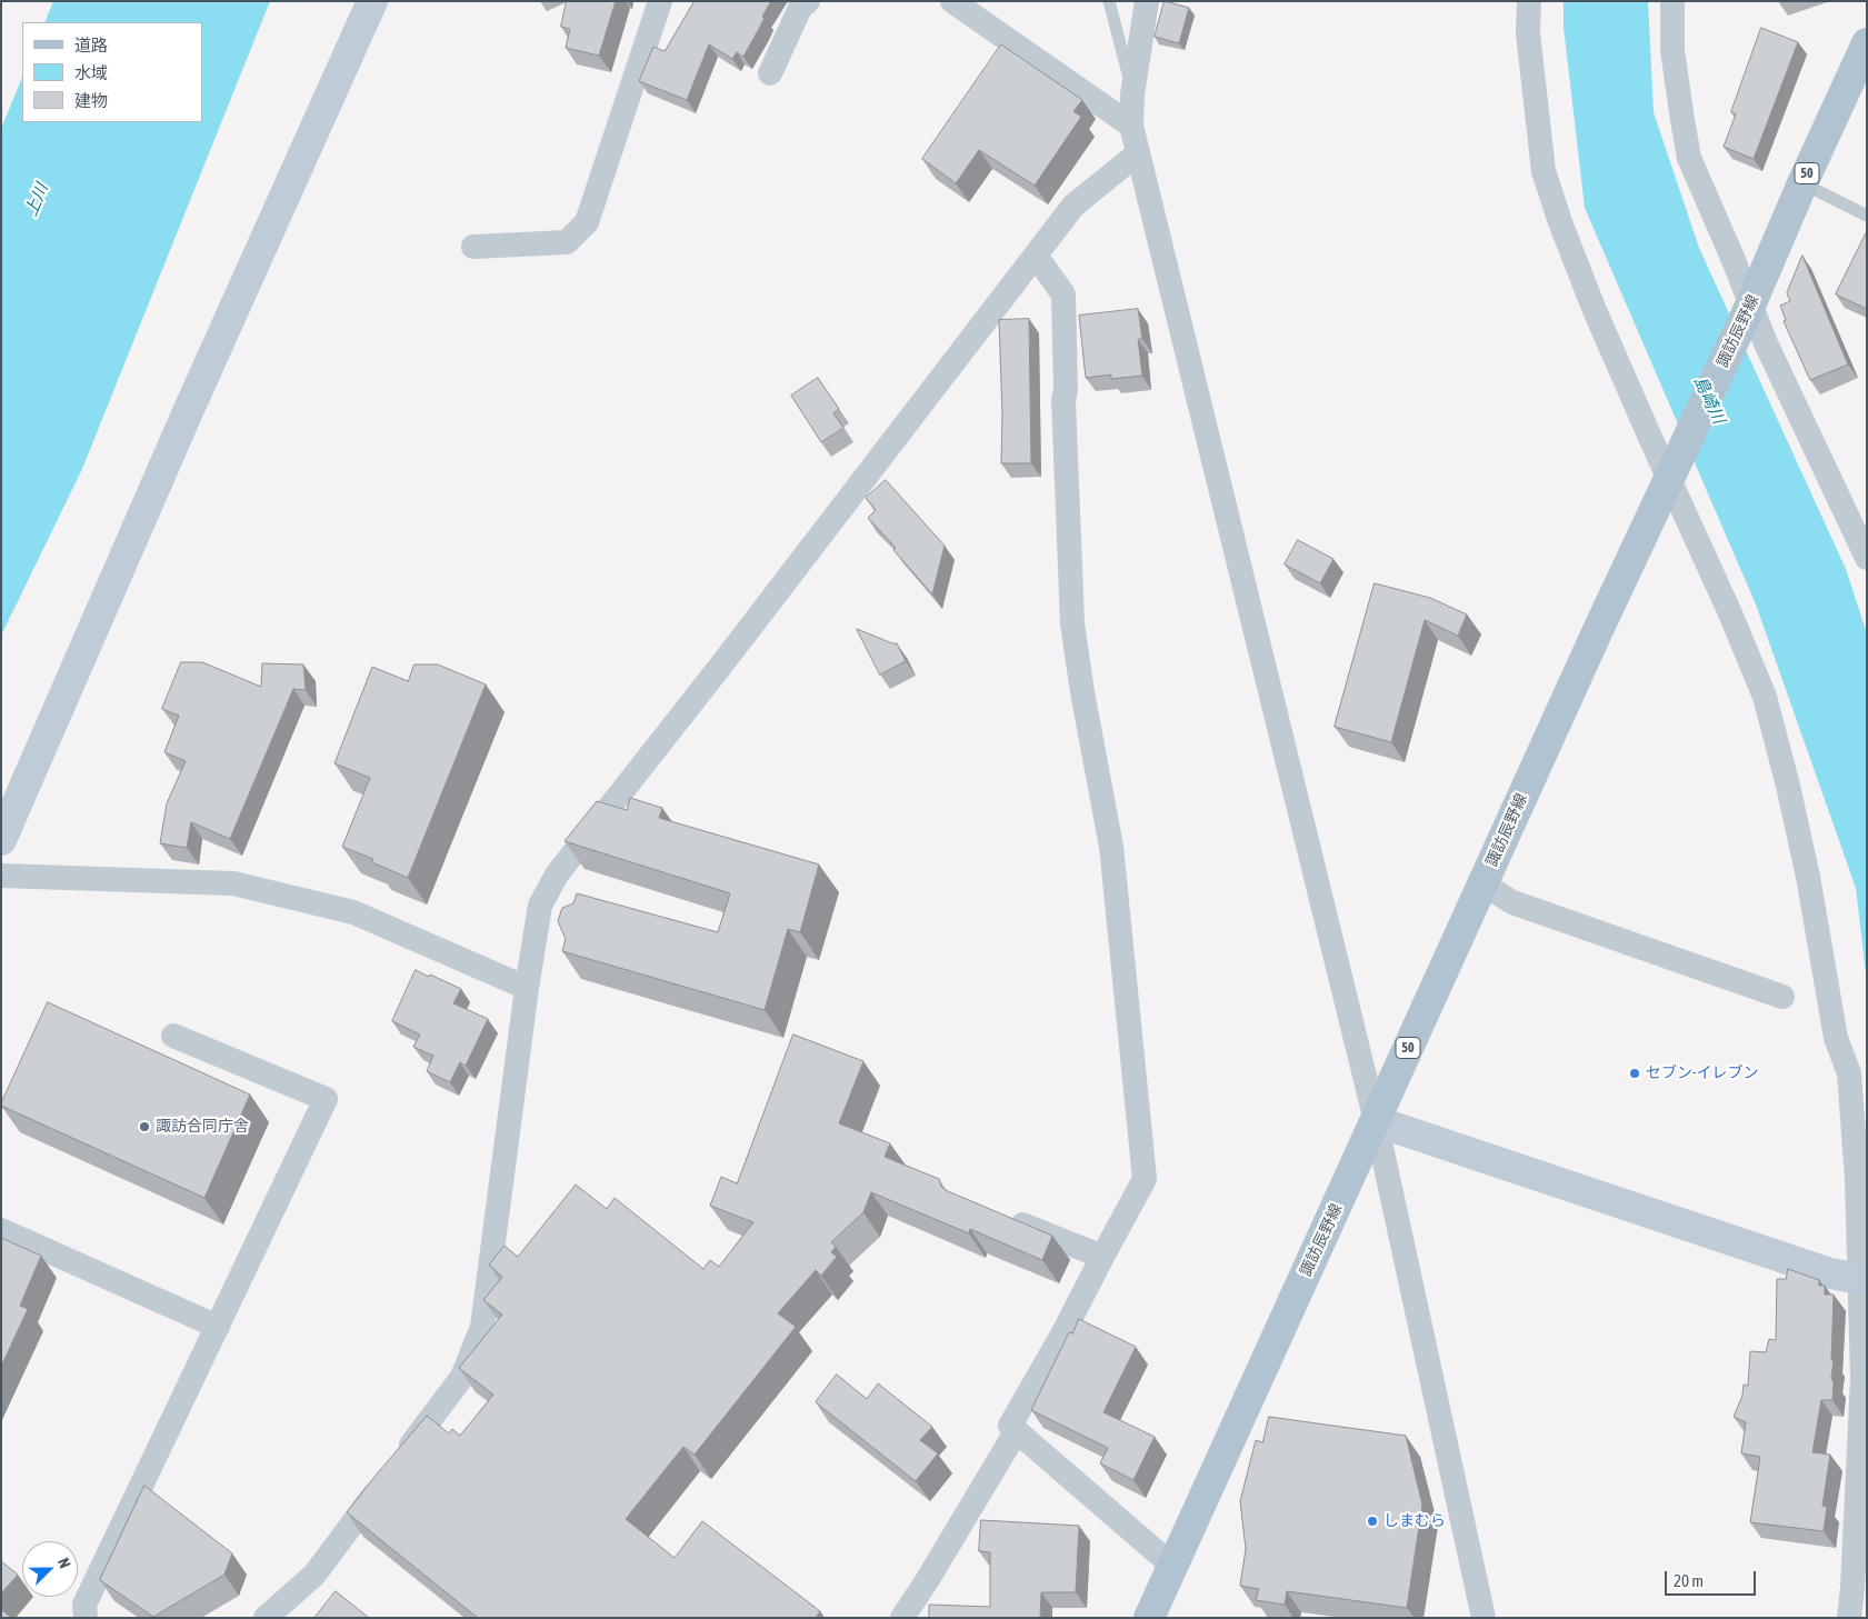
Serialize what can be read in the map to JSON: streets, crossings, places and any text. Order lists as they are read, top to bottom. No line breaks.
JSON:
{"streets":{"main road":["50","諏訪辰野線"]},"water":["上川","島崎川"],"places":["セブン-イレブン","諏訪合同庁舎","しまむら"],"legend":["道路","水域","建物"],"scale_bar":"20 m","north":"top right"}
